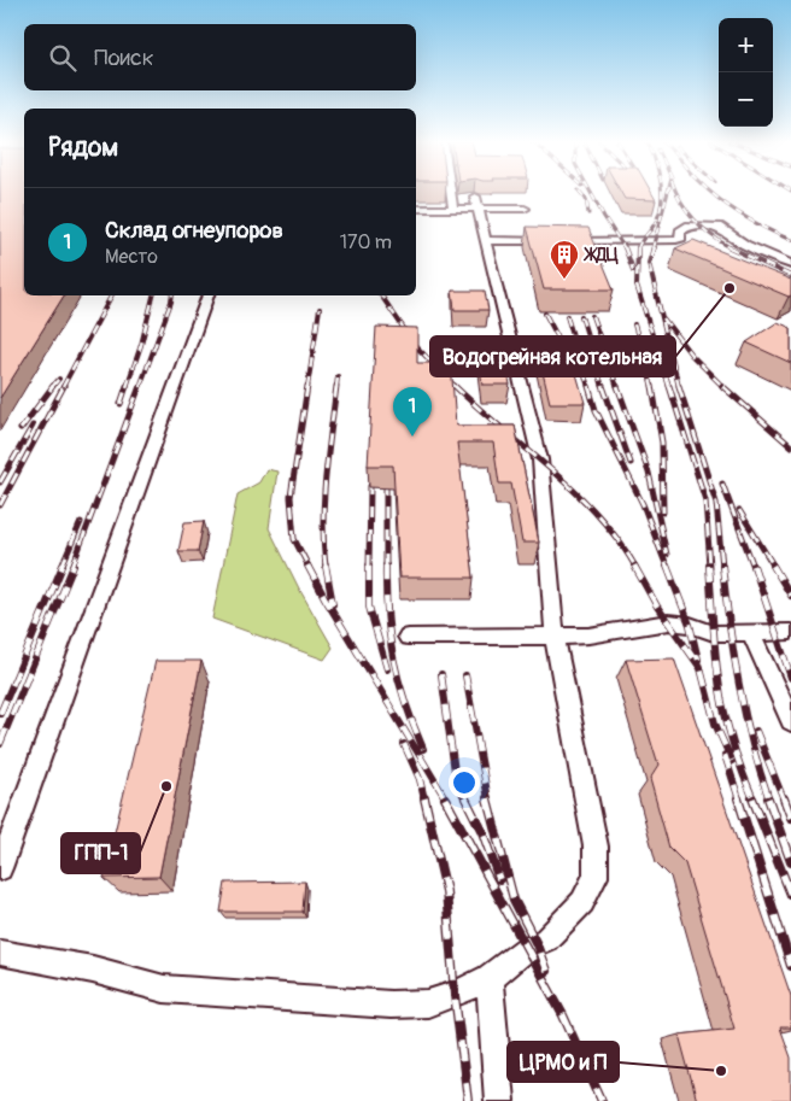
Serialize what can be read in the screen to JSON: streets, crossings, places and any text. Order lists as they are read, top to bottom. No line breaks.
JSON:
{"places":{"building":["ЖДЦ"],"other":["Водогрейная котельная","ГПП-1","ЦРМО и П"]},"page":{"map_buttons":["+","−"],"search":"Поиск","heading":"Рядом","list":[{"mark":"1","name":"Склад огнеупоров","note":"Место","value":"170 m"}],"pins":"1"}}
